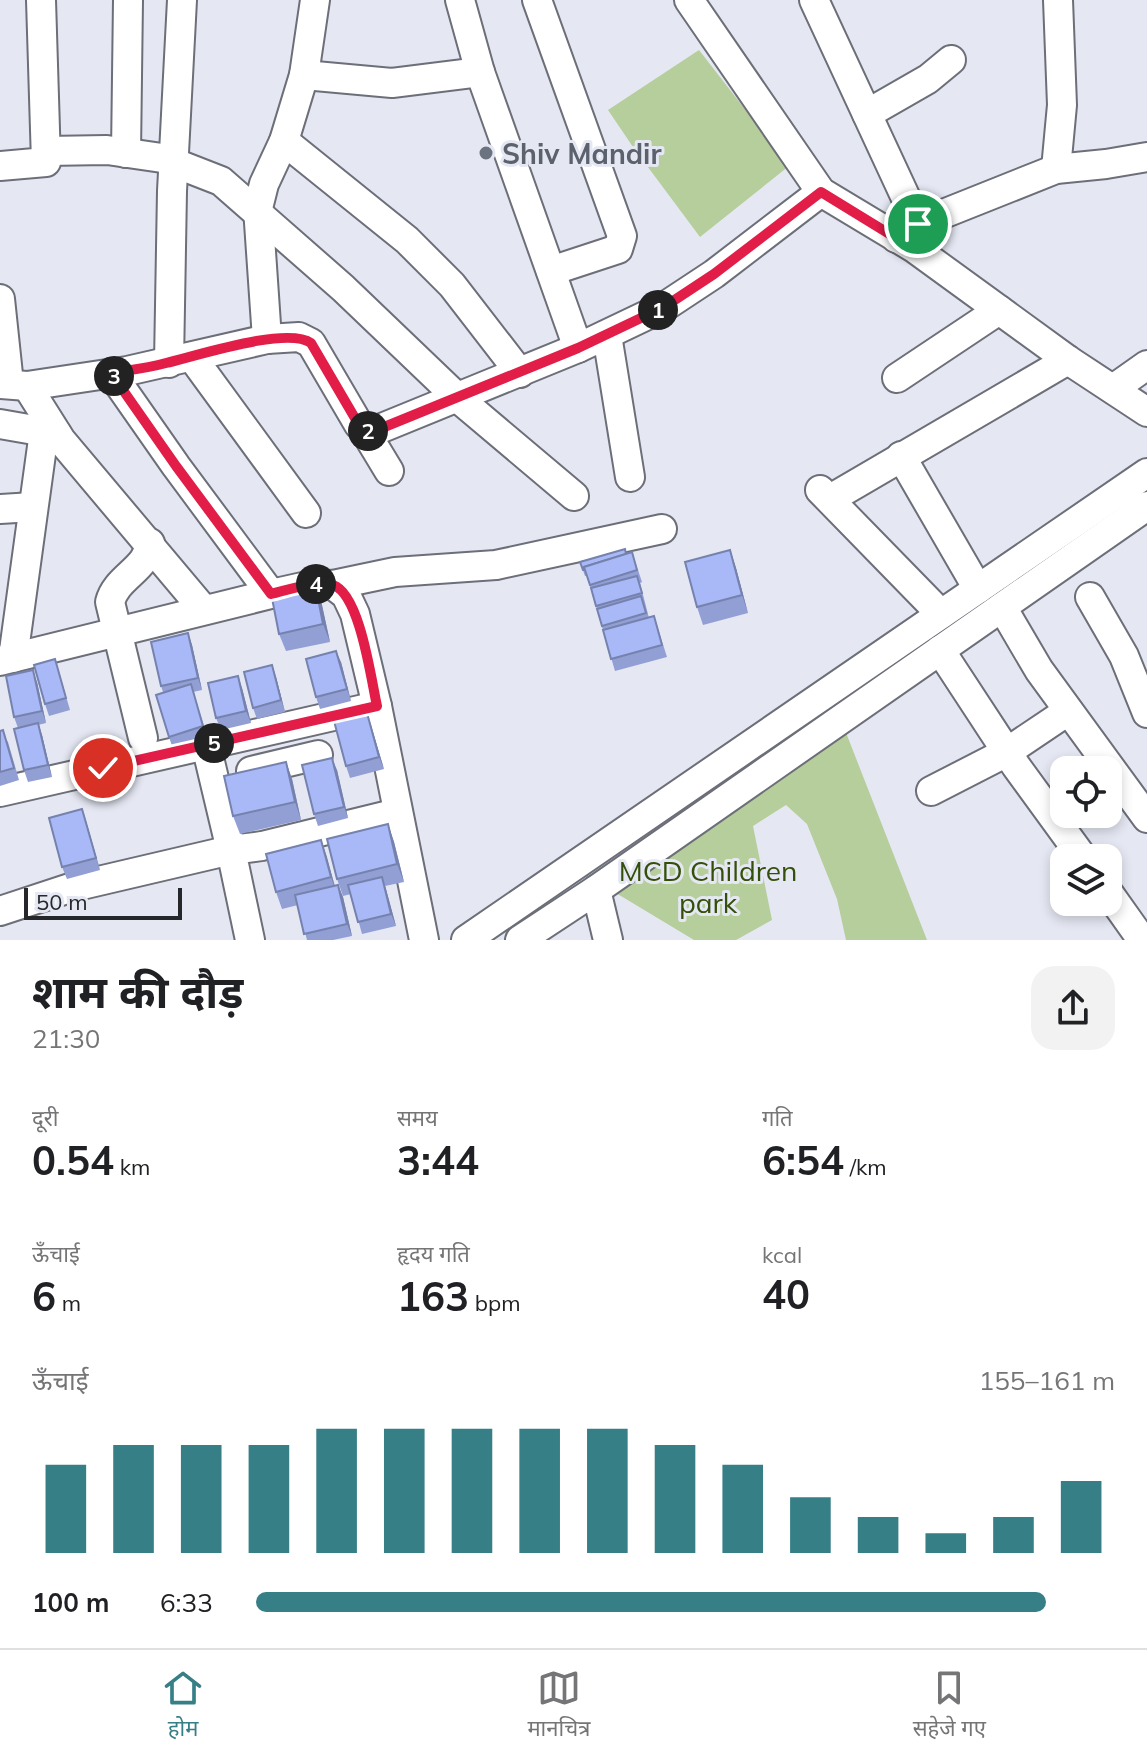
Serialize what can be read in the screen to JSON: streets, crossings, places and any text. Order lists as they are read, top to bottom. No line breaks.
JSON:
{"parks":["MCD Children park"],"places":["Shiv Mandir"],"scale_bar":"50 m","page":{"pins":["1","3","2","4","5"],"scale":"50 m","heading":["शाम की दौड़","21:30"],"stats":[["दूरी","0.54 km"],["समय","3:44"],["गति","6:54 /km"],["ऊँचाई","6 m"],["हृदय गति","163 bpm"],["kcal","40"]],"chart":["ऊँचाई","155–161 m"],"list":[{"name":"100 m","note":"6:33"}],"tabs":["होम","मानचित्र","सहेजे गए"]}}
